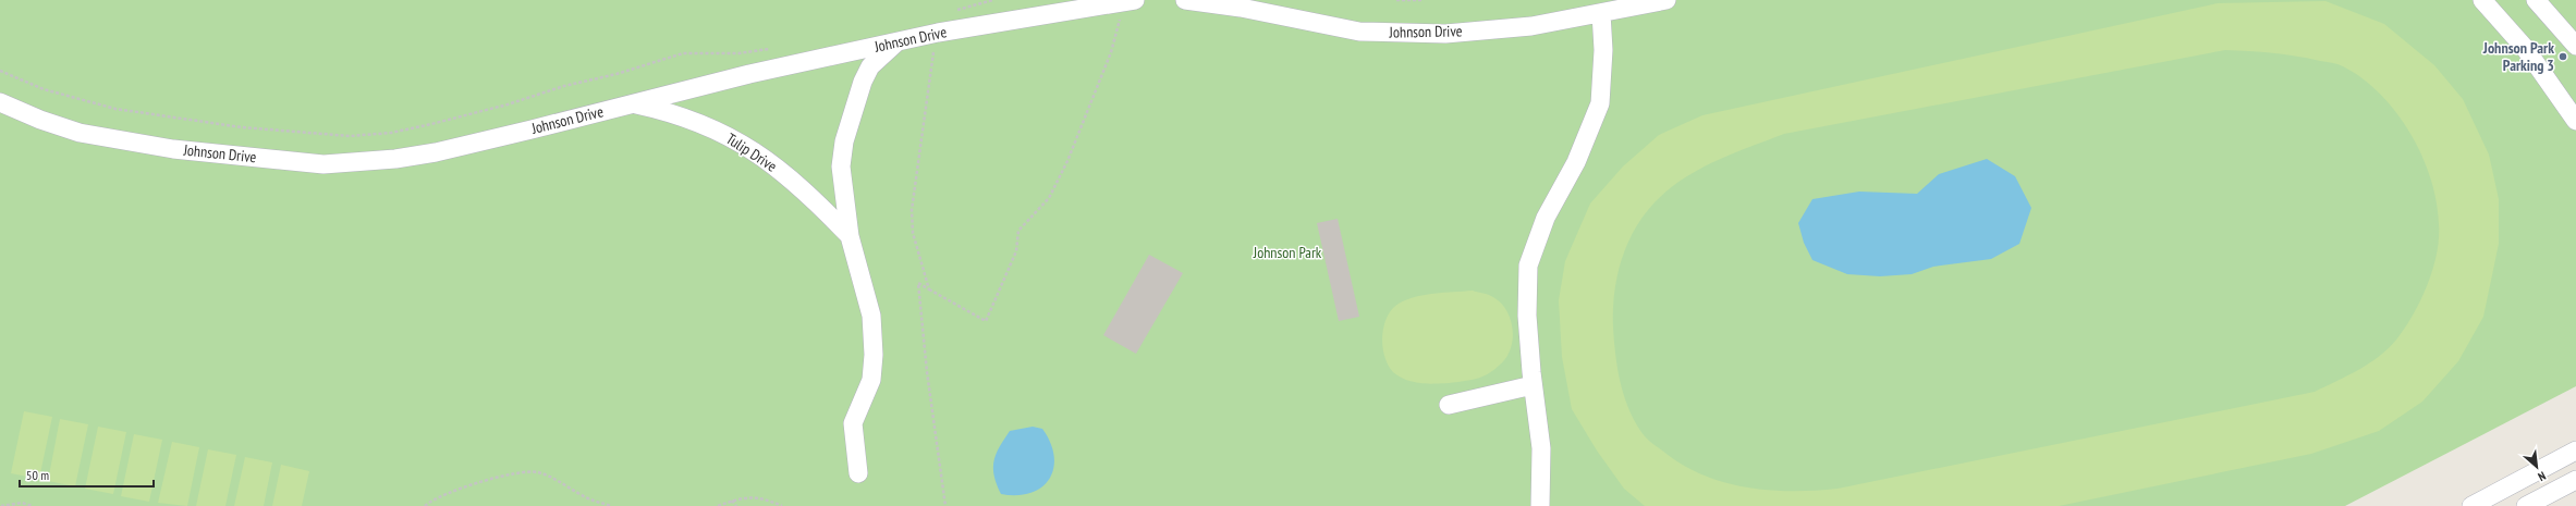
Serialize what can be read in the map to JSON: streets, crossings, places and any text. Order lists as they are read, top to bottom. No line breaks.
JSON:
{"streets":{"street":["Johnson Drive","Tulip Drive"]},"crossings":[["Johnson Drive","Tulip Drive"]],"parks":["Johnson Park"],"places":["Johnson Park Parking 3"],"scale_bar":"50 m","north":"bottom right"}
